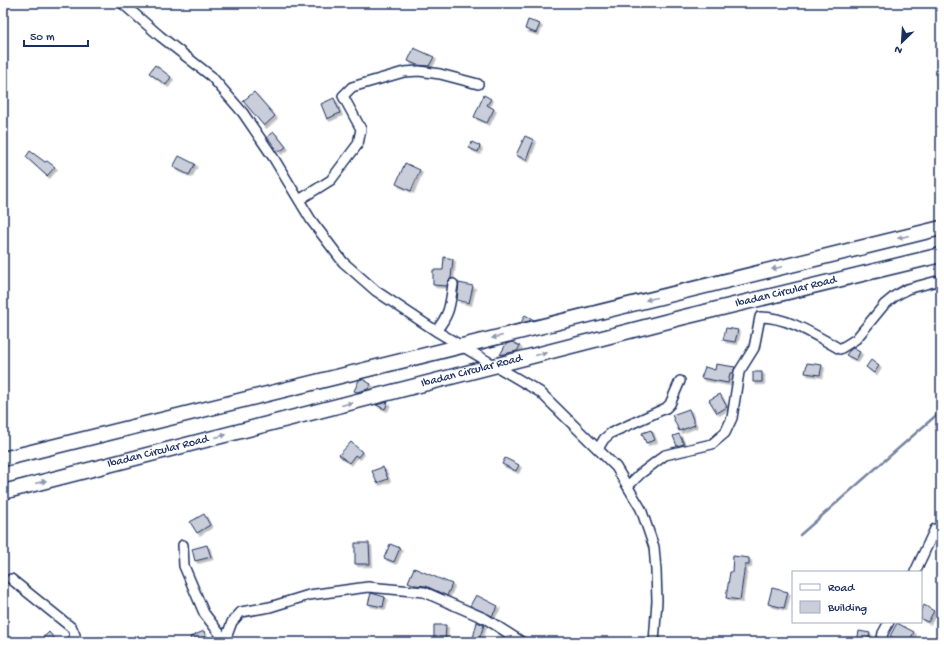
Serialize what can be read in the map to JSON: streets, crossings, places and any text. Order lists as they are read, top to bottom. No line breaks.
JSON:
{"streets":{"highway":["Ibadan Circular Road"]},"legend":["Road","Building"],"scale_bar":"50 m","north":"bottom left"}
